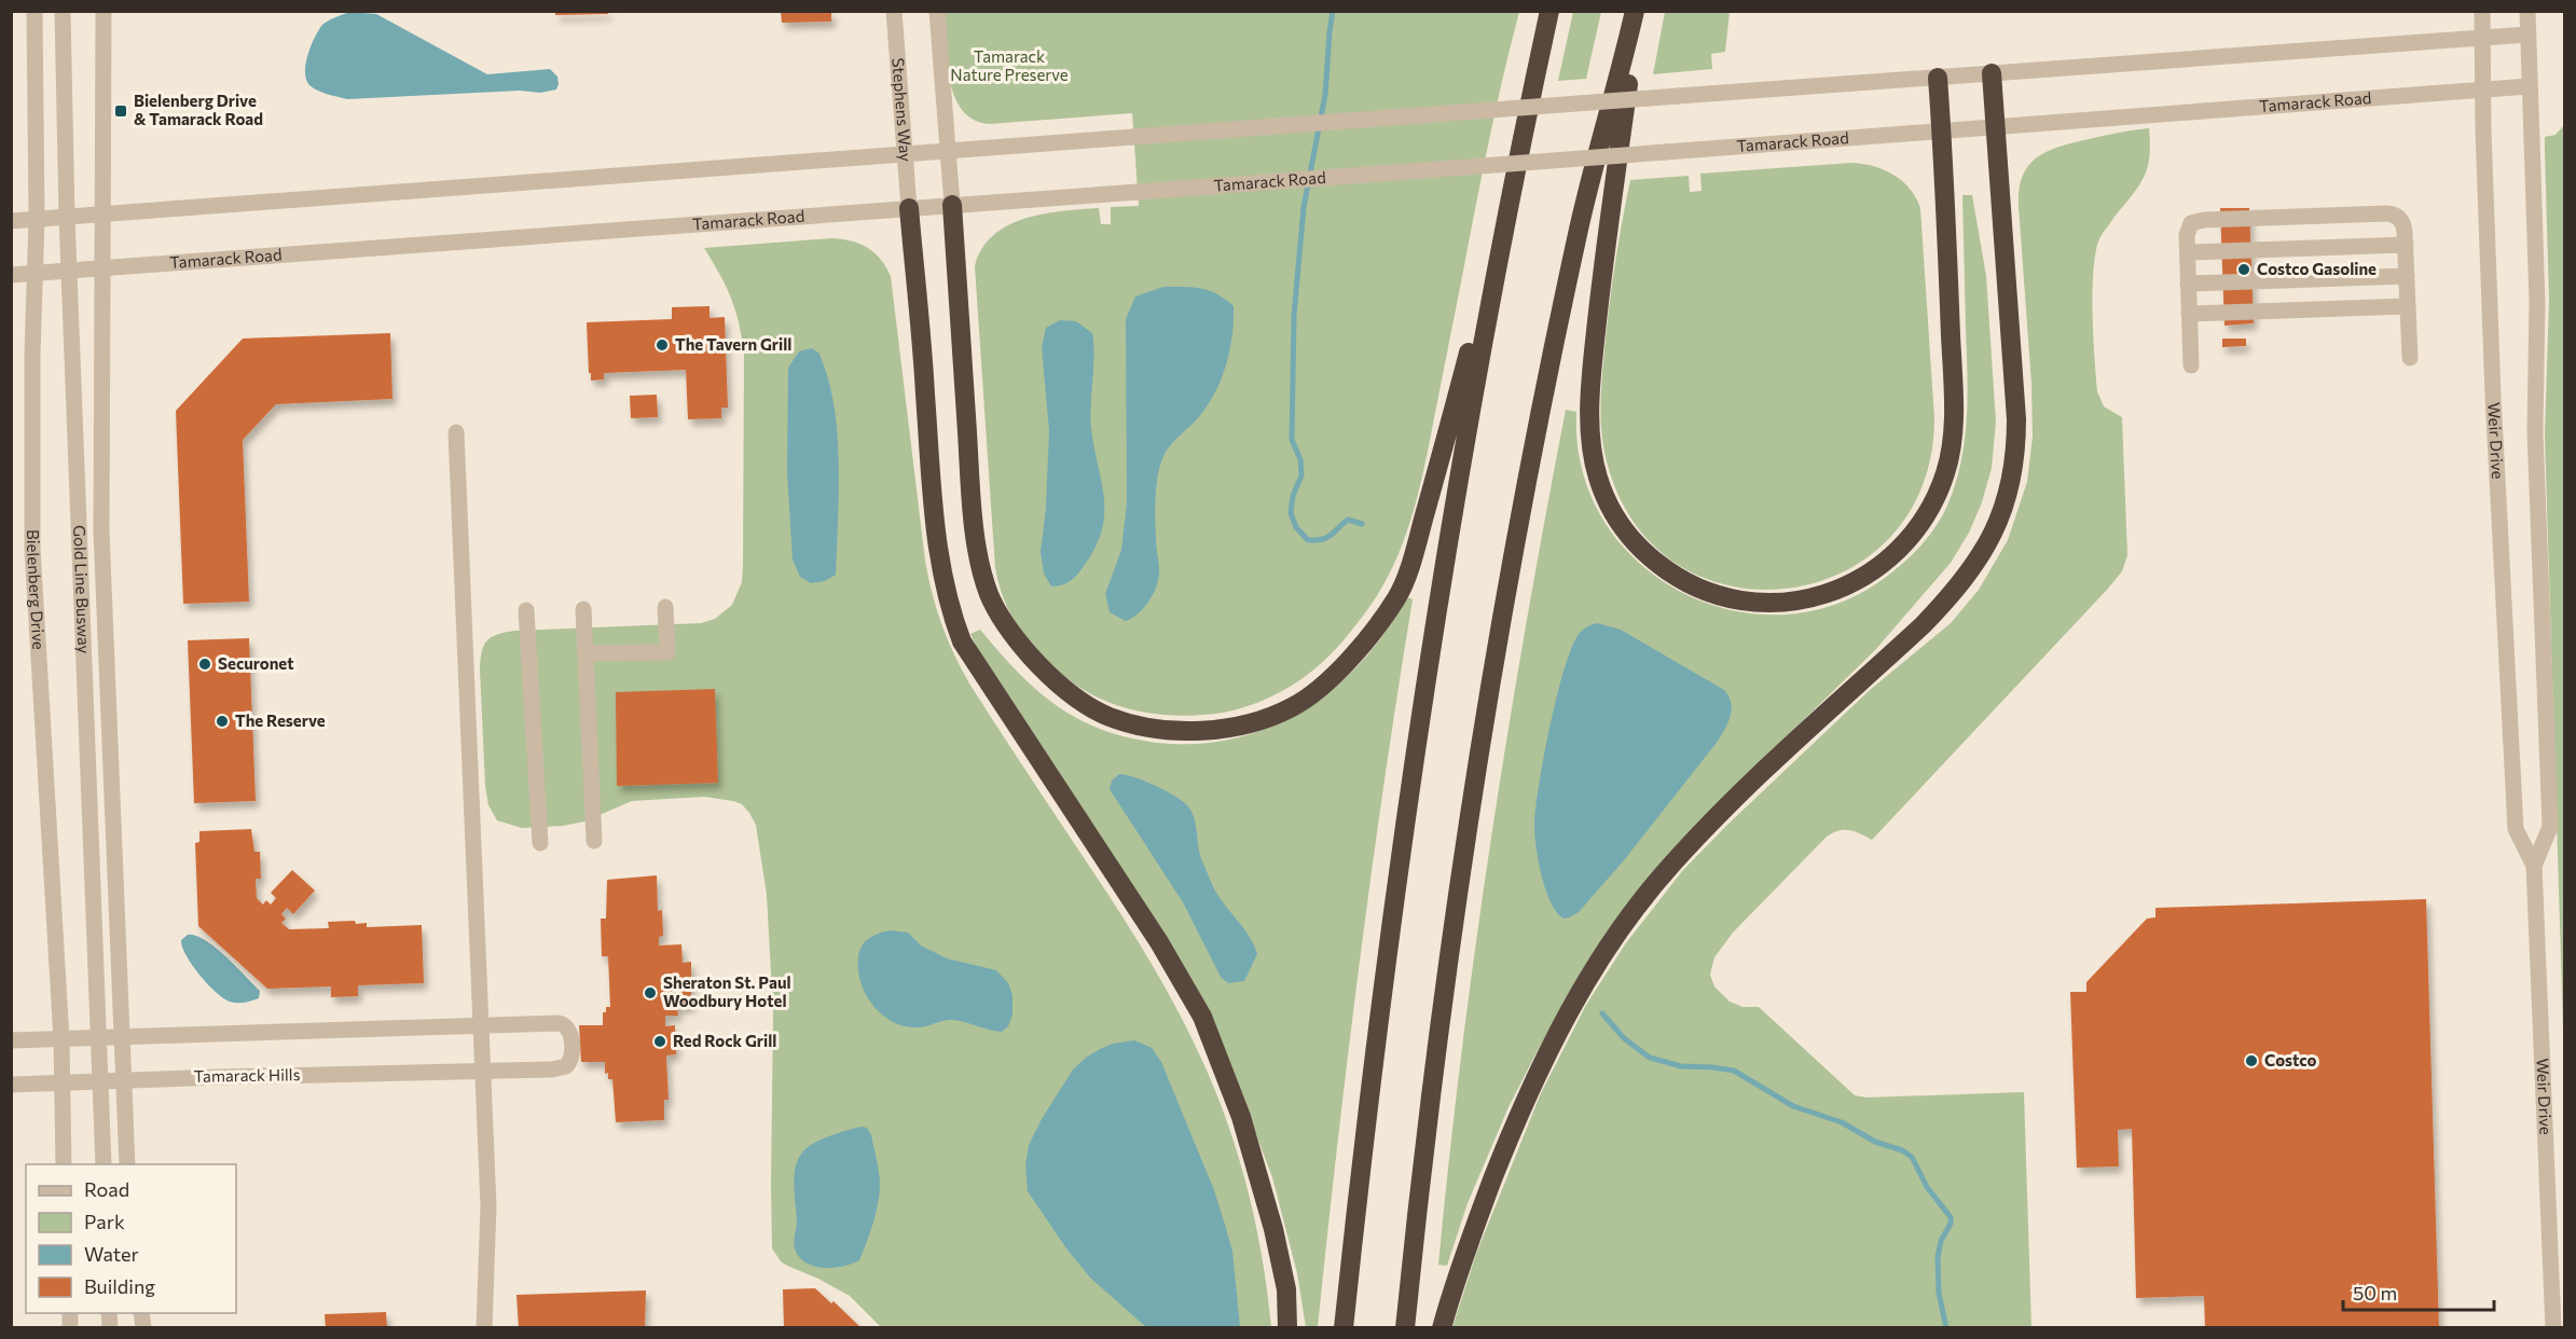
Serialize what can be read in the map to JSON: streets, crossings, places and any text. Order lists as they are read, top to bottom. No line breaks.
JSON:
{"streets":{"street":["Tamarack Road","Stephens Way","Weir Drive","Bielenberg Drive","Gold Line Busway","Tamarack Hills"]},"crossings":[["Tamarack Road","Stephens Way"],["Tamarack Road","Weir Drive"],["Tamarack Road","Bielenberg Drive"],["Tamarack Road","Gold Line Busway"],["Bielenberg Drive","Tamarack Hills"],["Gold Line Busway","Tamarack Hills"]],"parks":["Tamarack Nature Preserve"],"places":{"transit":["Bielenberg Drive & Tamarack Road"],"other":["Costco Gasoline","The Tavern Grill","Securonet","The Reserve","Sheraton St. Paul Woodbury Hotel","Red Rock Grill","Costco"]},"legend":["Road","Park","Water","Building"],"scale_bar":"50 m"}
